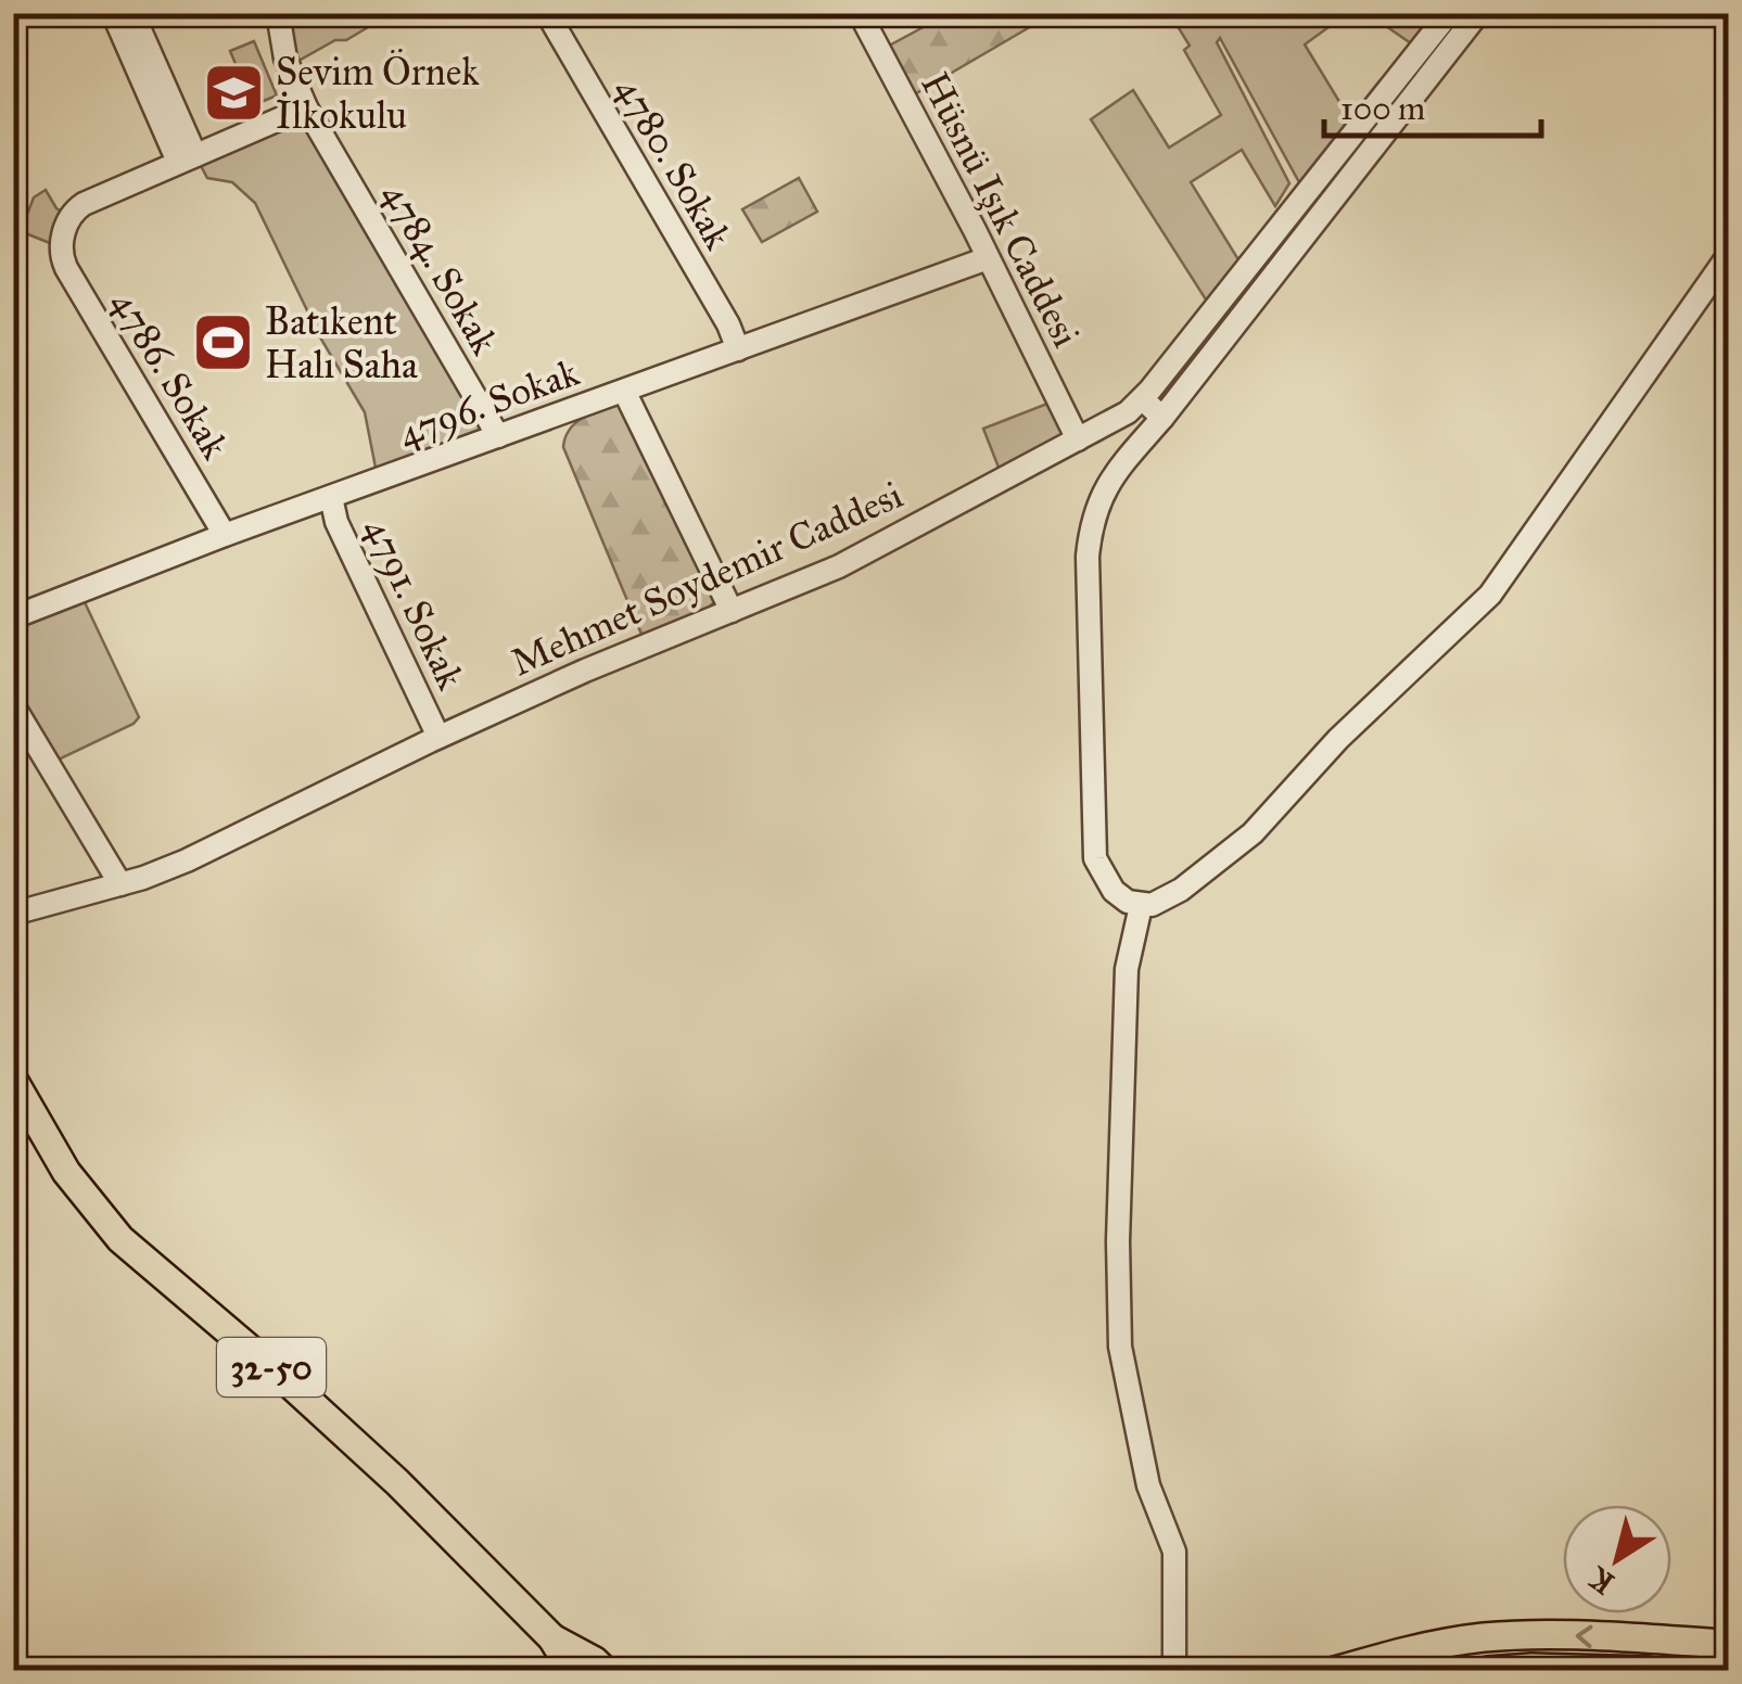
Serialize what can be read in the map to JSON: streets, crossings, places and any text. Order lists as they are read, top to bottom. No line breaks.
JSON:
{"streets":{"main road":["32-50"],"street":["4780. Sokak","Hüsnü Işık Caddesi","4784. Sokak","4786. Sokak","4796. Sokak","Mehmet Soydemir Caddesi","4791. Sokak"]},"crossings":[["4780. Sokak","4796. Sokak"],["Hüsnü Işık Caddesi","4796. Sokak"],["Hüsnü Işık Caddesi","Mehmet Soydemir Caddesi"],["4784. Sokak","4796. Sokak"],["4786. Sokak","4796. Sokak"],["4796. Sokak","4791. Sokak"],["Mehmet Soydemir Caddesi","4791. Sokak"]],"places":{"school or university":["Sevim Örnek İlkokulu"],"sports":["Batıkent Halı Saha"]},"scale_bar":"100 m","north":"bottom left"}
